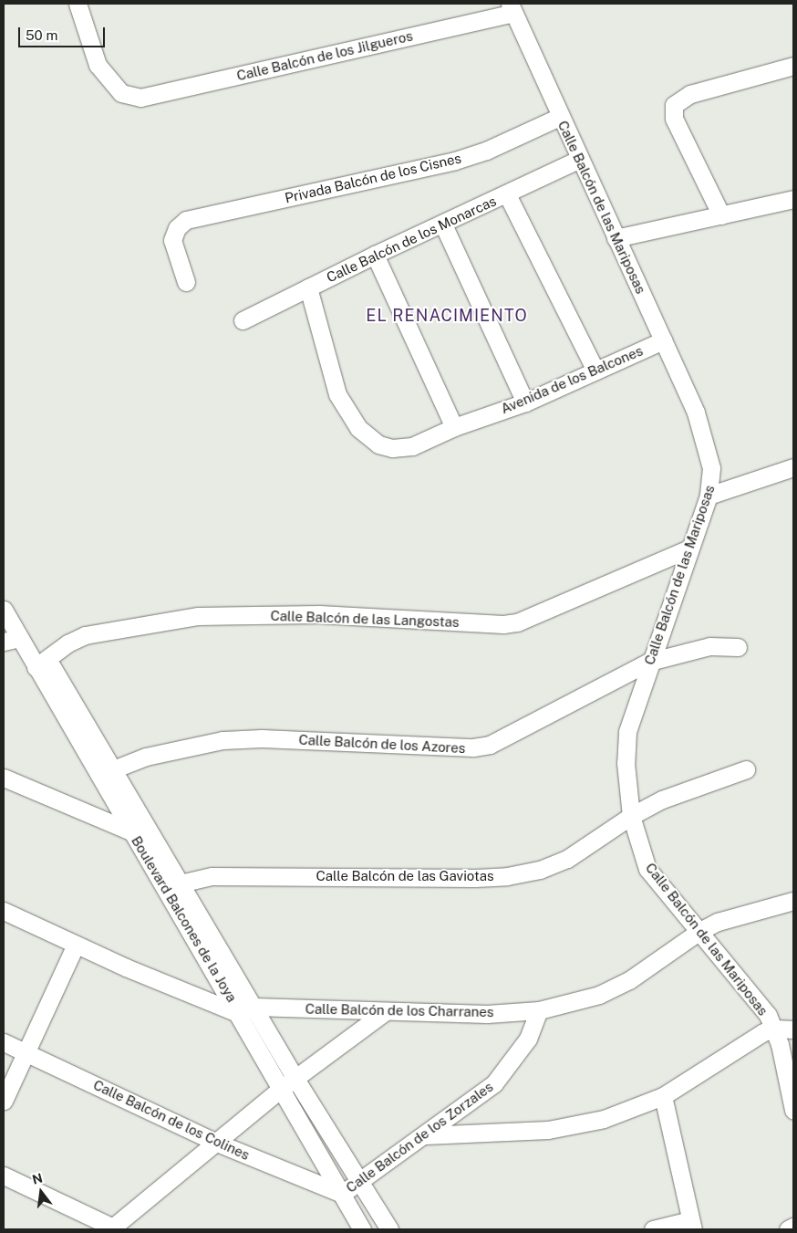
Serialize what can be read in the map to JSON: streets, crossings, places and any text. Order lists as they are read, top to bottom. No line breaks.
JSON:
{"streets":{"street":["Calle Balcón de los Jilgueros","Privada Balcón de los Cisnes","Calle Balcón de las Mariposas","Calle Balcón de los Monarcas","Avenida de los Balcones","Calle Balcón de las Langostas","Calle Balcón de los Azores","Calle Balcón de las Gaviotas","Boulevard Balcones de la Joya","Calle Balcón de los Charranes","Calle Balcón de los Colines","Calle Balcón de los Zorzales"]},"crossings":[["Calle Balcón de los Jilgueros","Calle Balcón de las Mariposas"],["Privada Balcón de los Cisnes","Calle Balcón de las Mariposas"],["Calle Balcón de las Mariposas","Calle Balcón de los Monarcas"],["Calle Balcón de las Mariposas","Avenida de los Balcones"],["Calle Balcón de las Mariposas","Calle Balcón de las Langostas"],["Calle Balcón de las Mariposas","Calle Balcón de los Azores"],["Calle Balcón de las Mariposas","Calle Balcón de las Gaviotas"],["Calle Balcón de las Mariposas","Calle Balcón de los Charranes"],["Calle Balcón de los Monarcas","Avenida de los Balcones"],["Calle Balcón de las Langostas","Boulevard Balcones de la Joya"],["Calle Balcón de los Azores","Boulevard Balcones de la Joya"],["Calle Balcón de las Gaviotas","Boulevard Balcones de la Joya"],["Boulevard Balcones de la Joya","Calle Balcón de los Charranes"],["Boulevard Balcones de la Joya","Calle Balcón de los Colines"],["Boulevard Balcones de la Joya","Calle Balcón de los Zorzales"],["Calle Balcón de los Charranes","Calle Balcón de los Zorzales"],["Calle Balcón de los Colines","Calle Balcón de los Zorzales"]],"districts":["EL RENACIMIENTO"],"scale_bar":"50 m","north":"top"}
